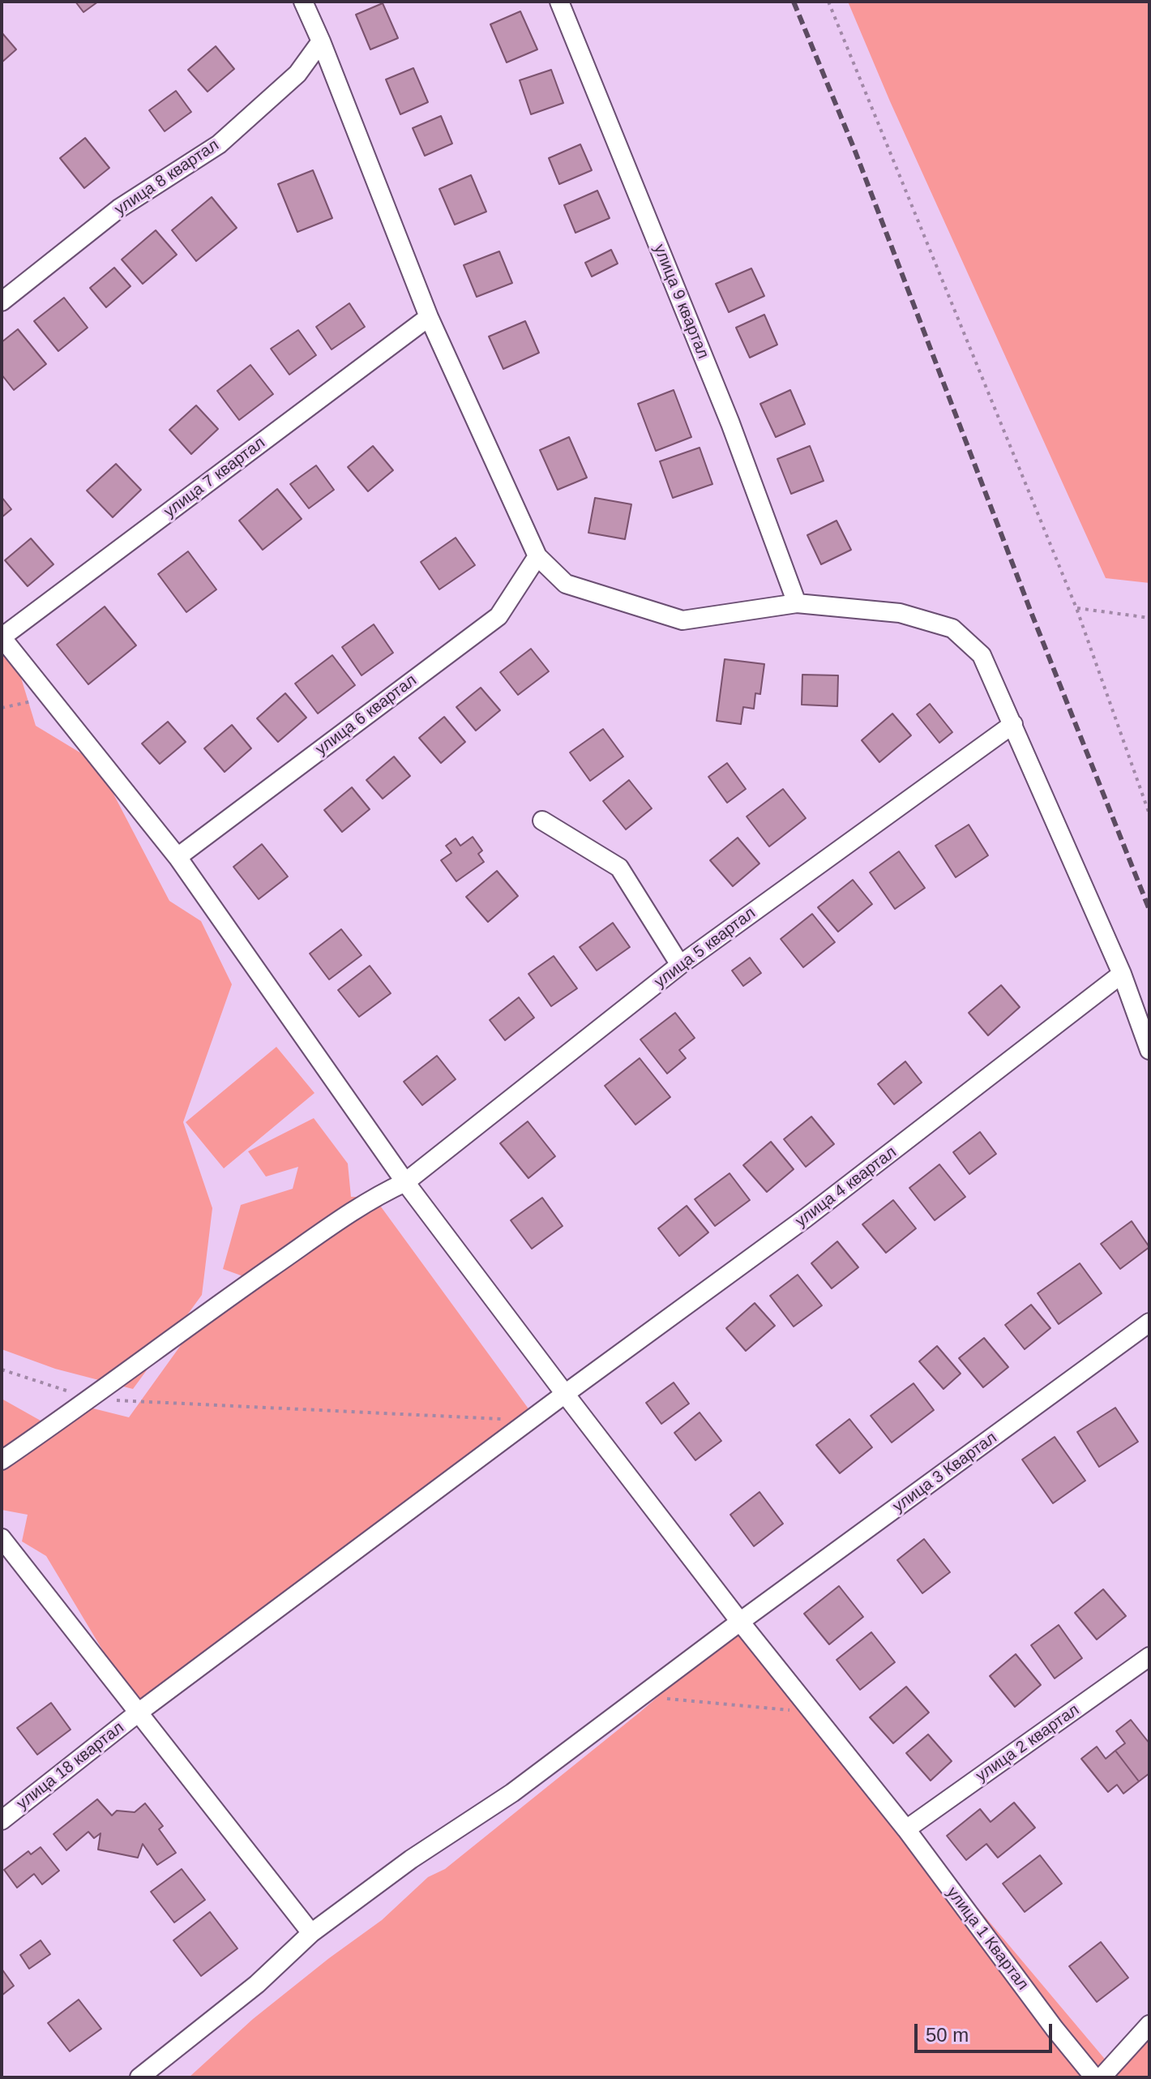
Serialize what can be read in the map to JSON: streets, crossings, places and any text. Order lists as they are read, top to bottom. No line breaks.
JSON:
{"streets":{"street":["улица 8 квартал","улица 9 квартал","улица 7 квартал","улица 6 квартал","улица 5 квартал","улица 4 квартал","улица 3 Квартал","улица 2 квартал","улица 18 квартал","улица 1 Квартал"]},"crossings":[["улица 7 квартал","улица 1 Квартал"],["улица 6 квартал","улица 1 Квартал"],["улица 5 квартал","улица 1 Квартал"],["улица 4 квартал","улица 18 квартал"],["улица 4 квартал","улица 1 Квартал"],["улица 3 Квартал","улица 1 Квартал"],["улица 2 квартал","улица 1 Квартал"]],"scale_bar":"50 m"}
